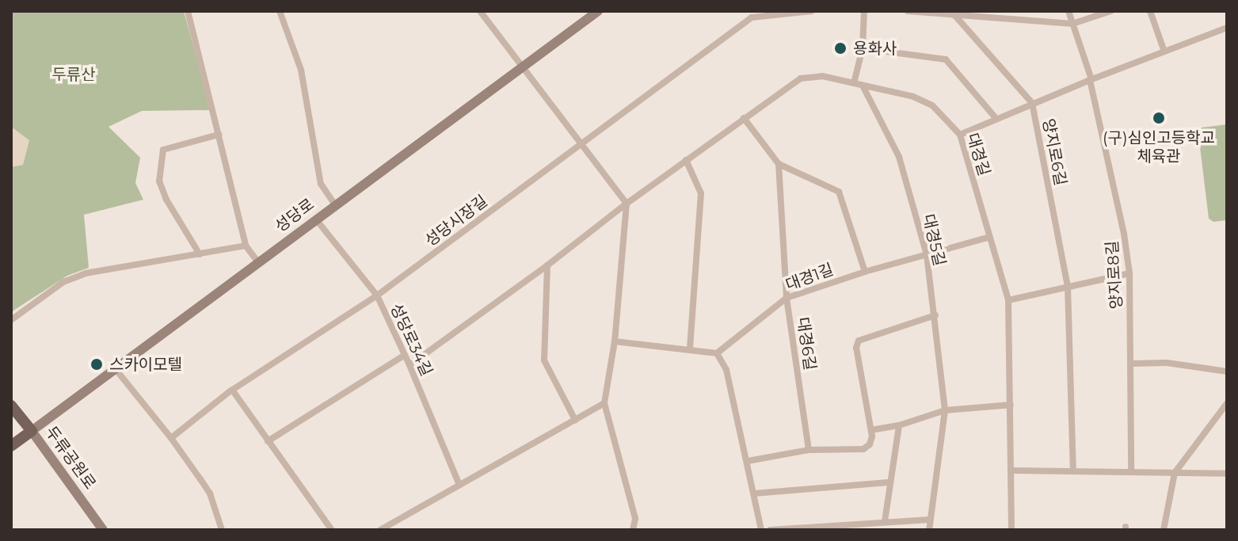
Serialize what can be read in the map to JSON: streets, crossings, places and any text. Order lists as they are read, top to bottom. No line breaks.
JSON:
{"streets":{"main road":["성당로","두류공원로"],"street":["양지로6길","대경길","성당시장길","대경5길","양지로8길","대경1길","성당로34길","대경6길"]},"crossings":[["대경길","대경5길"],["대경길","대경1길"],["대경길","성당로34길"],["성당로","성당로34길"],["성당로","두류공원로"],["성당시장길","성당로34길"],["대경5길","대경1길"],["대경1길","대경6길"]],"parks":["두류산"],"places":["용화사","(구)심인고등학교 체육관","스카이모텔"]}
